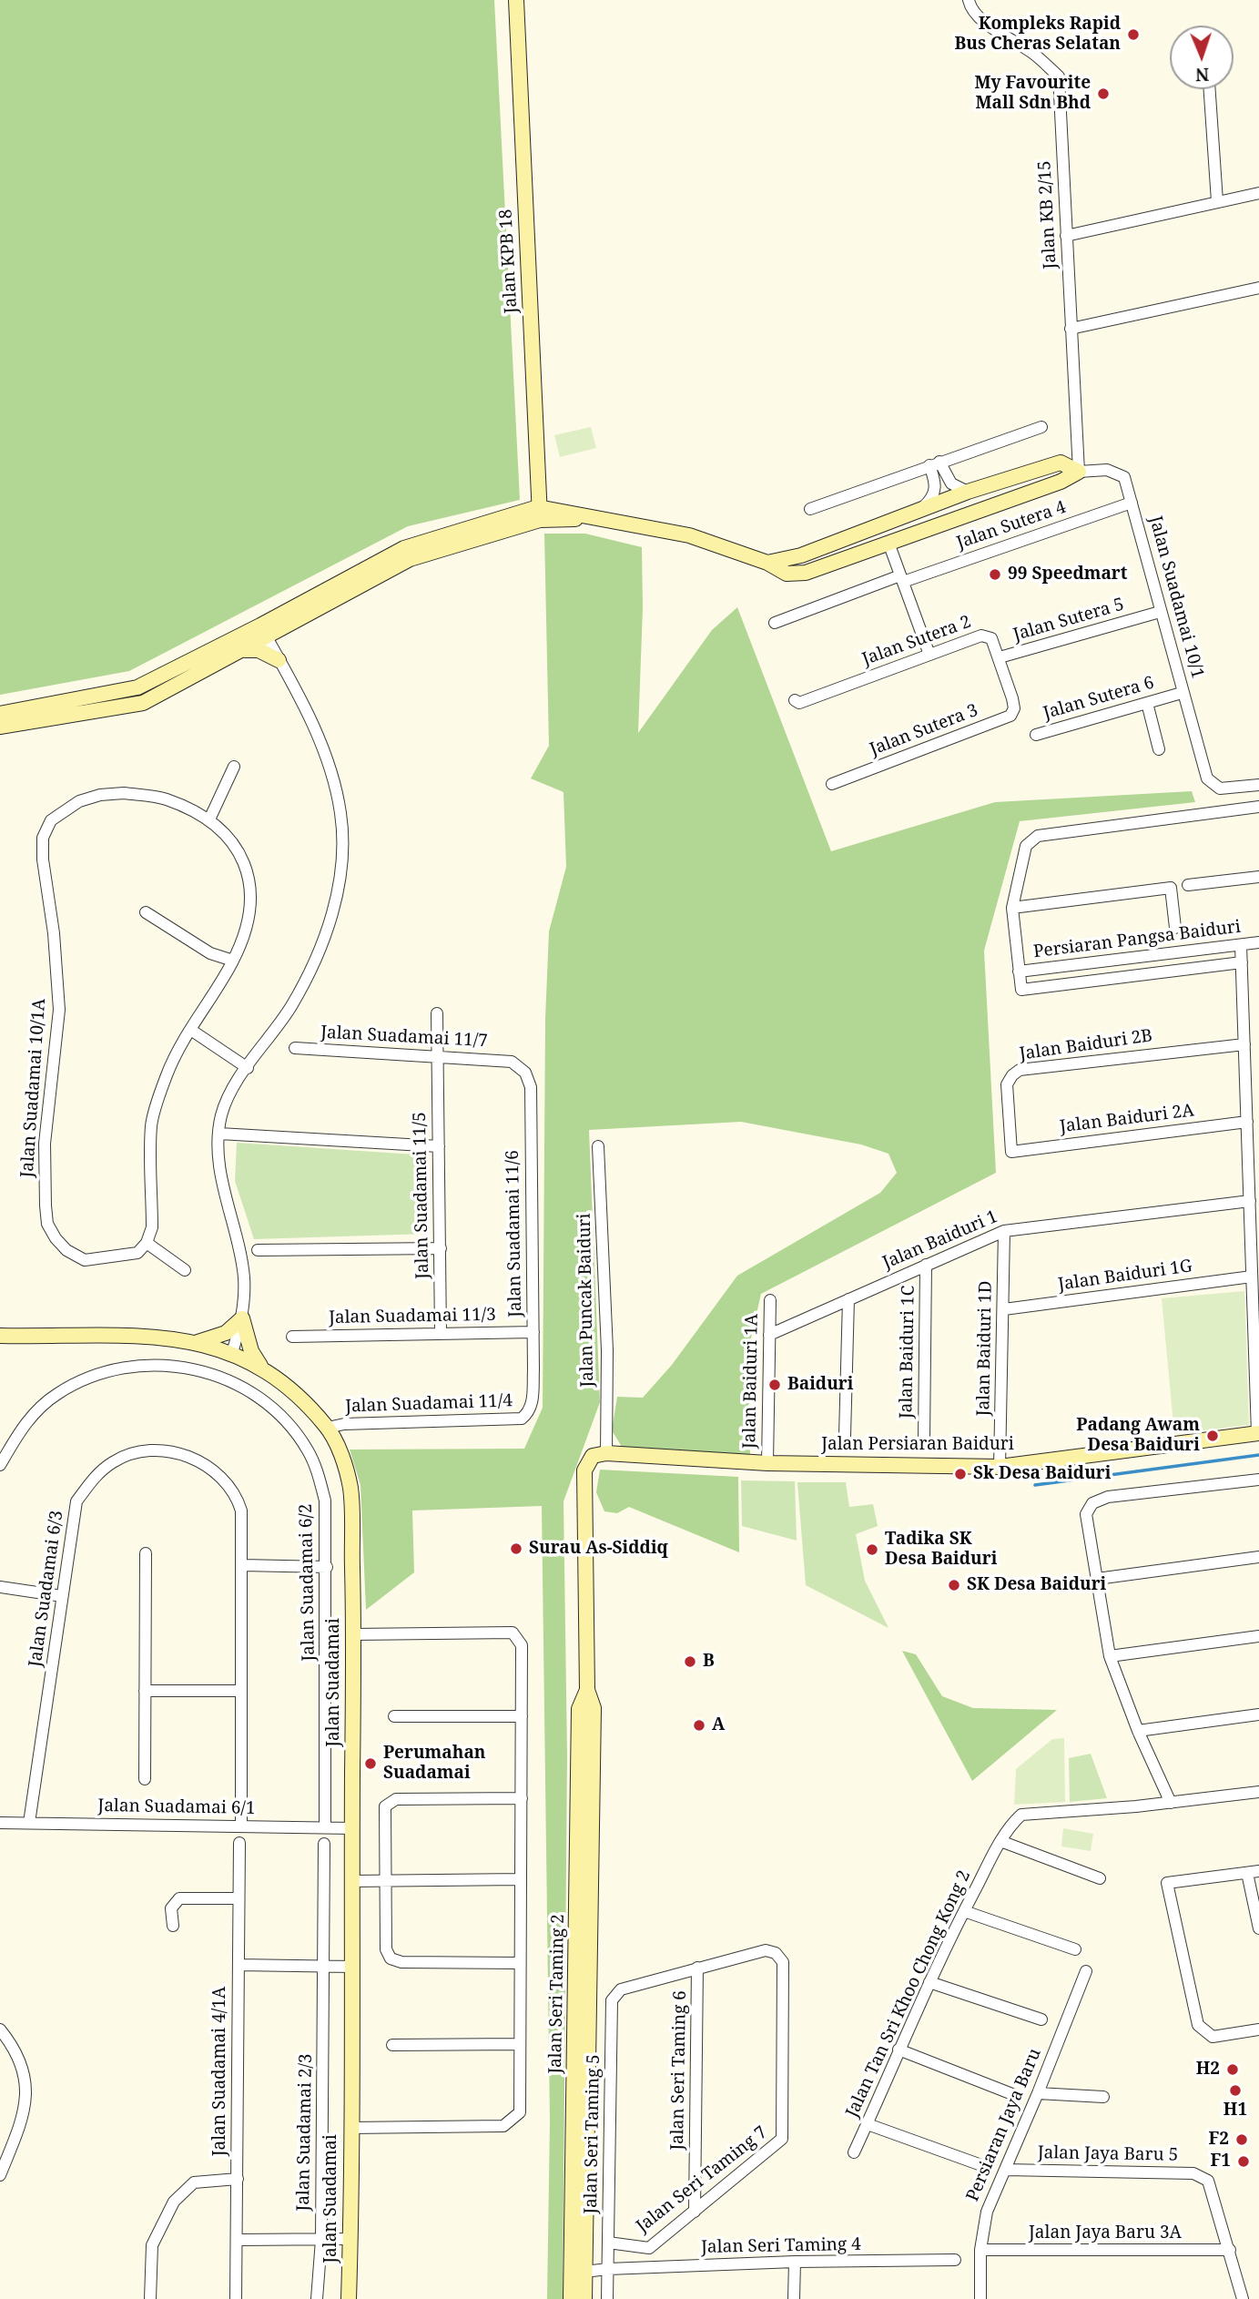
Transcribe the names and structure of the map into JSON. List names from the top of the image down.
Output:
{
  "streets": {
    "street": [
      "Jalan KB 2/15",
      "Jalan KPB 18",
      "Jalan Sutera 4",
      "Jalan Suadamai 10/1",
      "Jalan Sutera 5",
      "Jalan Sutera 2",
      "Jalan Sutera 6",
      "Jalan Sutera 3",
      "Persiaran Pangsa Baiduri",
      "Jalan Suadamai 11/7",
      "Jalan Baiduri 2B",
      "Jalan Suadamai 10/1A",
      "Jalan Baiduri 2A",
      "Jalan Suadamai 11/5",
      "Jalan Suadamai 11/6",
      "Jalan Baiduri 1",
      "Jalan Baiduri 1G",
      "Jalan Puncak Baiduri",
      "Jalan Suadamai 11/3",
      "Jalan Baiduri 1D",
      "Jalan Baiduri 1C",
      "Jalan Baiduri 1A",
      "Jalan Suadamai 11/4",
      "Jalan Persiaran Baiduri",
      "Jalan Suadamai 6/2",
      "Jalan Suadamai 6/3",
      "Jalan Suadamai",
      "Jalan Suadamai 6/1",
      "Jalan Seri Taming 2",
      "Jalan Tan Sri Khoo Chong Kong 2",
      "Jalan Seri Taming 6",
      "Jalan Suadamai 4/1A",
      "Persiaran Jaya Baru",
      "Jalan Suadamai 2/3",
      "Jalan Seri Taming 5",
      "Jalan Jaya Baru 5",
      "Jalan Seri Taming 7",
      "Jalan Jaya Baru 3A",
      "Jalan Seri Taming 4"
    ]
  },
  "crossings": [
    ["Jalan KB 2/15", "Jalan Suadamai 10/1"],
    ["Jalan KPB 18", "Jalan Suadamai 10/1"],
    ["Jalan Sutera 4", "Jalan Suadamai 10/1"],
    ["Jalan Suadamai 10/1", "Jalan Sutera 5"],
    ["Jalan Suadamai 10/1", "Jalan Sutera 6"],
    ["Jalan Sutera 5", "Jalan Sutera 2"],
    ["Jalan Sutera 2", "Jalan Sutera 3"],
    ["Jalan Suadamai 11/7", "Jalan Suadamai 11/5"],
    ["Jalan Suadamai 11/7", "Jalan Suadamai 11/6"],
    ["Jalan Baiduri 2B", "Jalan Baiduri 2A"],
    ["Jalan Suadamai 11/5", "Jalan Suadamai 11/3"],
    ["Jalan Suadamai 11/6", "Jalan Suadamai 11/3"],
    ["Jalan Suadamai 11/6", "Jalan Suadamai 11/4"],
    ["Jalan Baiduri 1", "Jalan Baiduri 1D"],
    ["Jalan Baiduri 1", "Jalan Baiduri 1C"],
    ["Jalan Baiduri 1", "Jalan Baiduri 1A"],
    ["Jalan Baiduri 1G", "Jalan Baiduri 1D"],
    ["Jalan Puncak Baiduri", "Jalan Persiaran Baiduri"],
    ["Jalan Puncak Baiduri", "Jalan Seri Taming 2"],
    ["Jalan Baiduri 1D", "Jalan Persiaran Baiduri"],
    ["Jalan Baiduri 1A", "Jalan Persiaran Baiduri"],
    ["Jalan Suadamai 11/4", "Jalan Suadamai"],
    ["Jalan Persiaran Baiduri", "Jalan Seri Taming 2"],
    ["Jalan Suadamai 6/2", "Jalan Suadamai 6/1"],
    ["Jalan Suadamai 6/3", "Jalan Suadamai 6/1"],
    ["Jalan Suadamai", "Jalan Suadamai 6/1"],
    ["Jalan Seri Taming 2", "Jalan Seri Taming 4"],
    ["Jalan Seri Taming 6", "Jalan Seri Taming 5"],
    ["Jalan Seri Taming 6", "Jalan Seri Taming 7"],
    ["Persiaran Jaya Baru", "Jalan Jaya Baru 5"],
    ["Persiaran Jaya Baru", "Jalan Jaya Baru 3A"],
    ["Jalan Seri Taming 5", "Jalan Seri Taming 7"],
    ["Jalan Seri Taming 5", "Jalan Seri Taming 4"],
    ["Jalan Jaya Baru 5", "Jalan Jaya Baru 3A"]
  ],
  "places": [
    "Kompleks Rapid Bus Cheras Selatan",
    "My Favourite Mall Sdn Bhd",
    "99 Speedmart",
    "Baiduri",
    "Padang Awam Desa Baiduri",
    "Sk Desa Baiduri",
    "Surau As-Siddiq",
    "Tadika SK Desa Baiduri",
    "SK Desa Baiduri",
    "B",
    "A",
    "Perumahan Suadamai",
    "H2",
    "H1",
    "F2",
    "F1"
  ],
  "north": "bottom"
}
